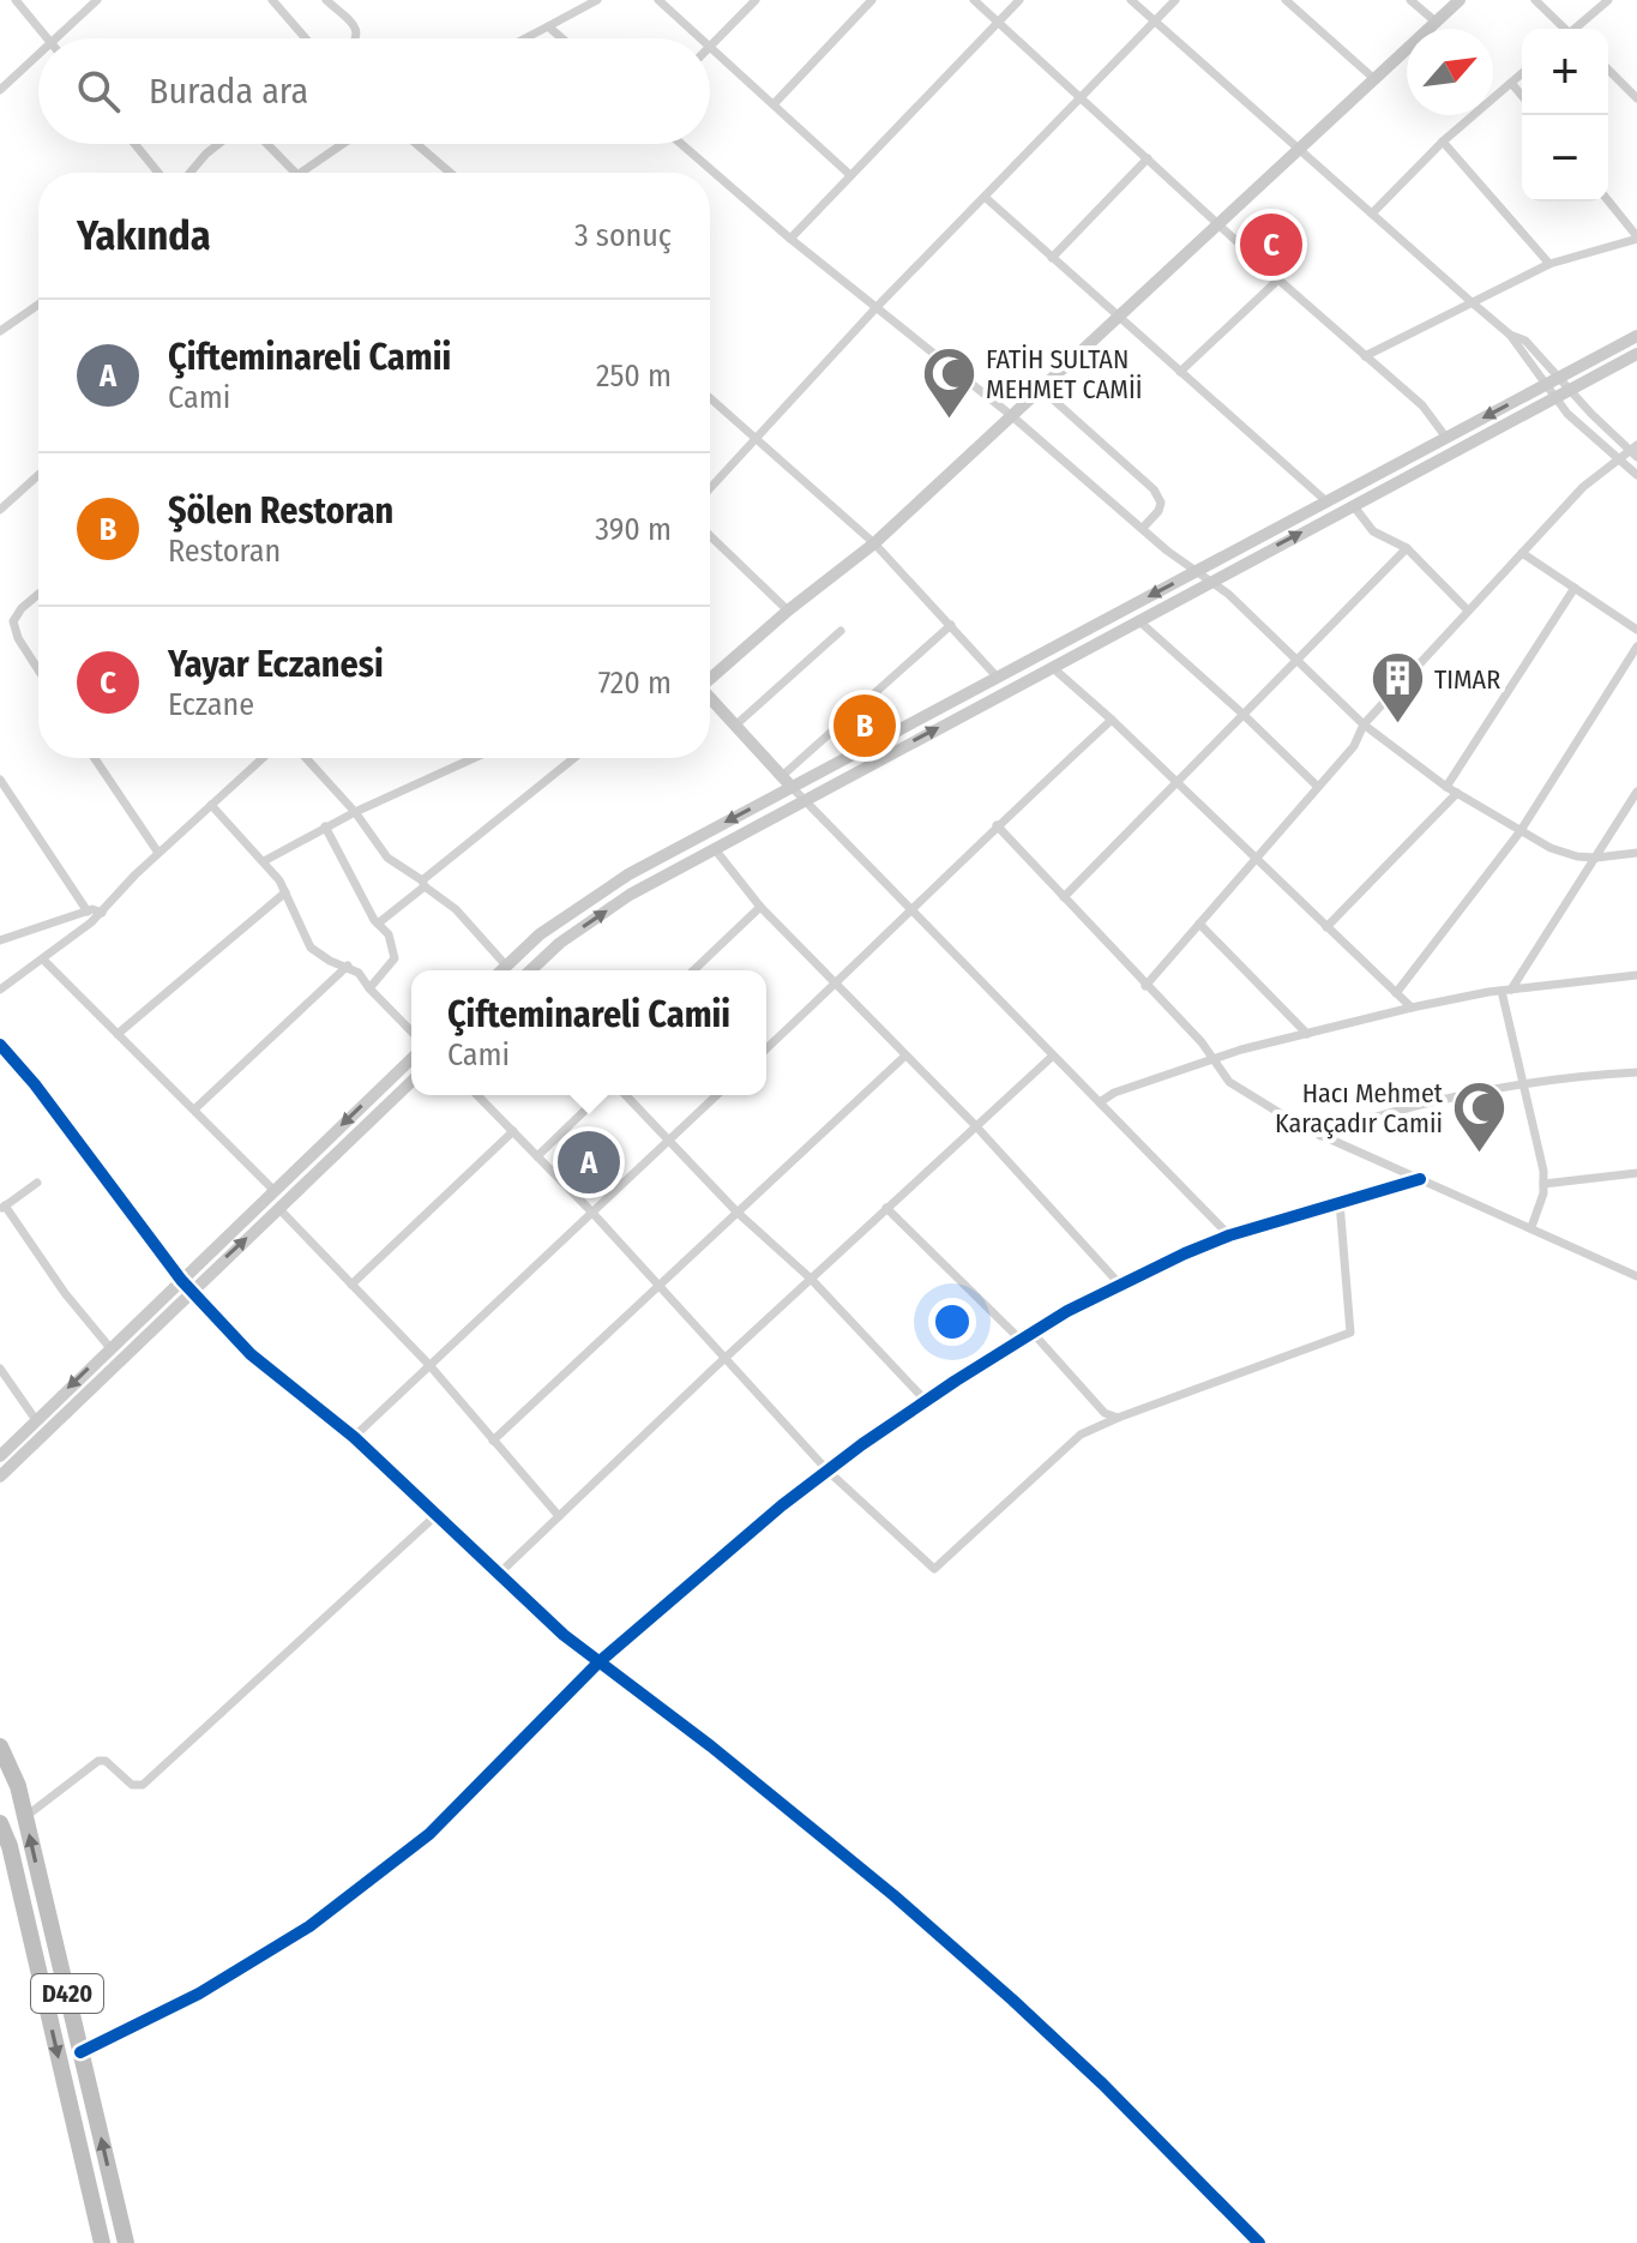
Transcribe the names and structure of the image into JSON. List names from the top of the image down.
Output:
{
  "streets": {
    "highway": ["D420"]
  },
  "places": {
    "mosque": ["FATİH SULTAN MEHMET CAMİİ", "Hacı Mehmet Karaçadır Camii"],
    "building": ["TIMAR"]
  },
  "north": "top right",
  "page": {
    "map_buttons": ["+", "−"],
    "search": "Burada ara",
    "heading": ["Yakında", "3 sonuç"],
    "pins": ["C", "B", "A"],
    "list": [
      {
        "mark": "A",
        "name": "Çifteminareli Camii",
        "note": "Cami",
        "value": "250 m"
      },
      {
        "mark": "B",
        "name": "Şölen Restoran",
        "note": "Restoran",
        "value": "390 m"
      },
      {
        "mark": "C",
        "name": "Yayar Eczanesi",
        "note": "Eczane",
        "value": "720 m"
      }
    ],
    "popup": ["Çifteminareli Camii", "Cami"]
  }
}
